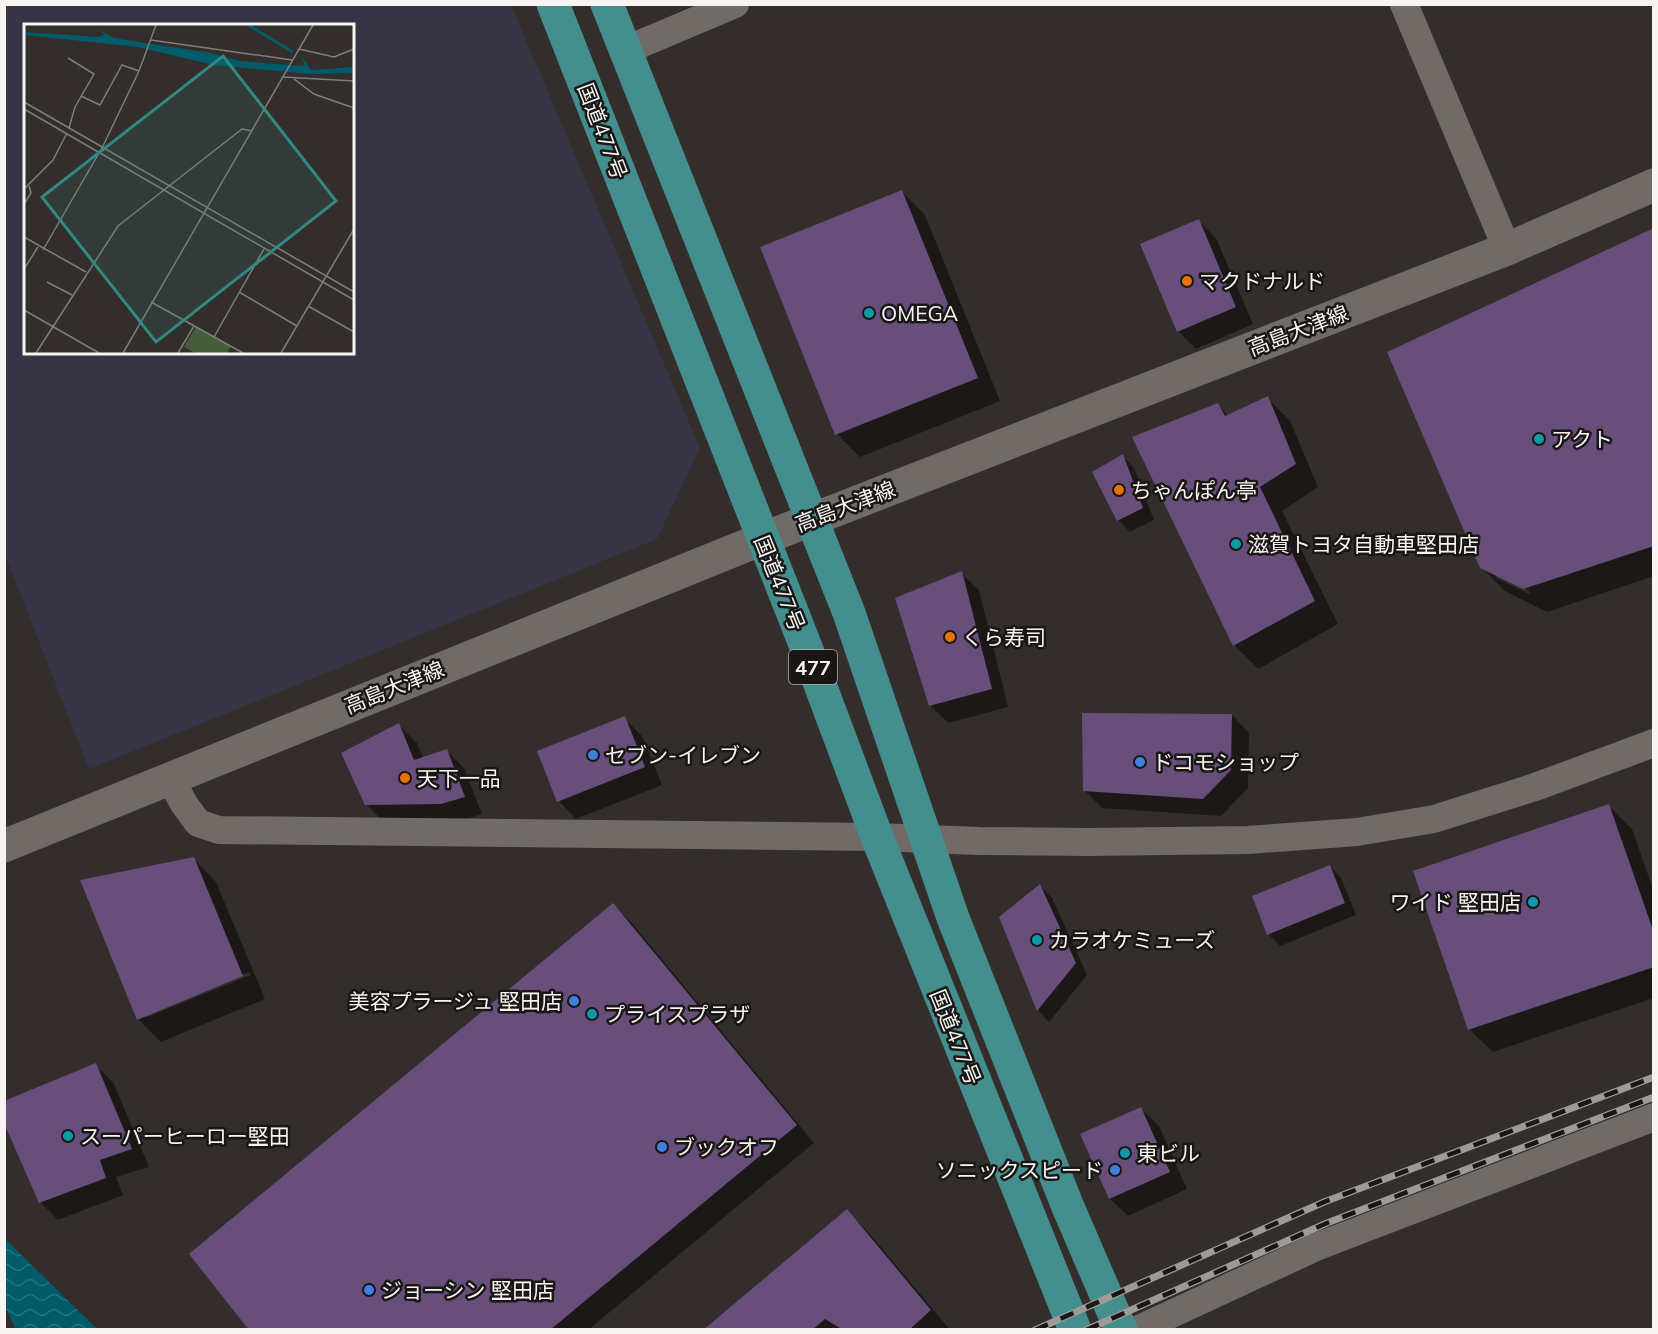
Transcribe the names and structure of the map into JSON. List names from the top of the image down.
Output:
{
  "streets": {
    "highway": ["国道477号", "477"],
    "main road": ["高島大津線"]
  },
  "crossings": [
    ["国道477号", "高島大津線"]
  ],
  "places": [
    "マクドナルド",
    "OMEGA",
    "アクト",
    "ちゃんぽん亭",
    "滋賀トヨタ自動車堅田店",
    "くら寿司",
    "セブン-イレブン",
    "ドコモショップ",
    "天下一品",
    "ワイド 堅田店",
    "カラオケミューズ",
    "美容プラージュ 堅田店",
    "プライスプラザ",
    "スーパーヒーロー堅田",
    "ブックオフ",
    "東ビル",
    "ソニックスピード",
    "ジョーシン 堅田店"
  ]
}
